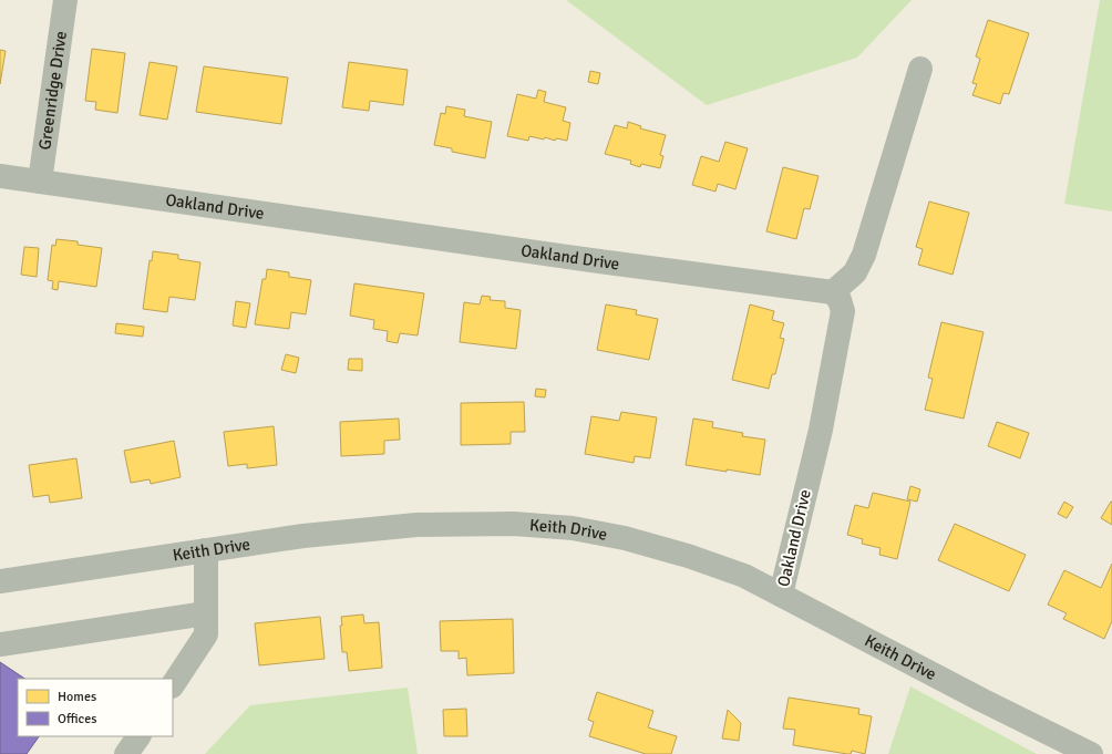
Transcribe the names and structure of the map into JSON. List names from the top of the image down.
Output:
{
  "streets": {
    "street": ["Greenridge Drive", "Oakland Drive", "Keith Drive"]
  },
  "crossings": [
    ["Greenridge Drive", "Oakland Drive"],
    ["Oakland Drive", "Keith Drive"]
  ],
  "legend": ["Homes", "Offices"]
}
